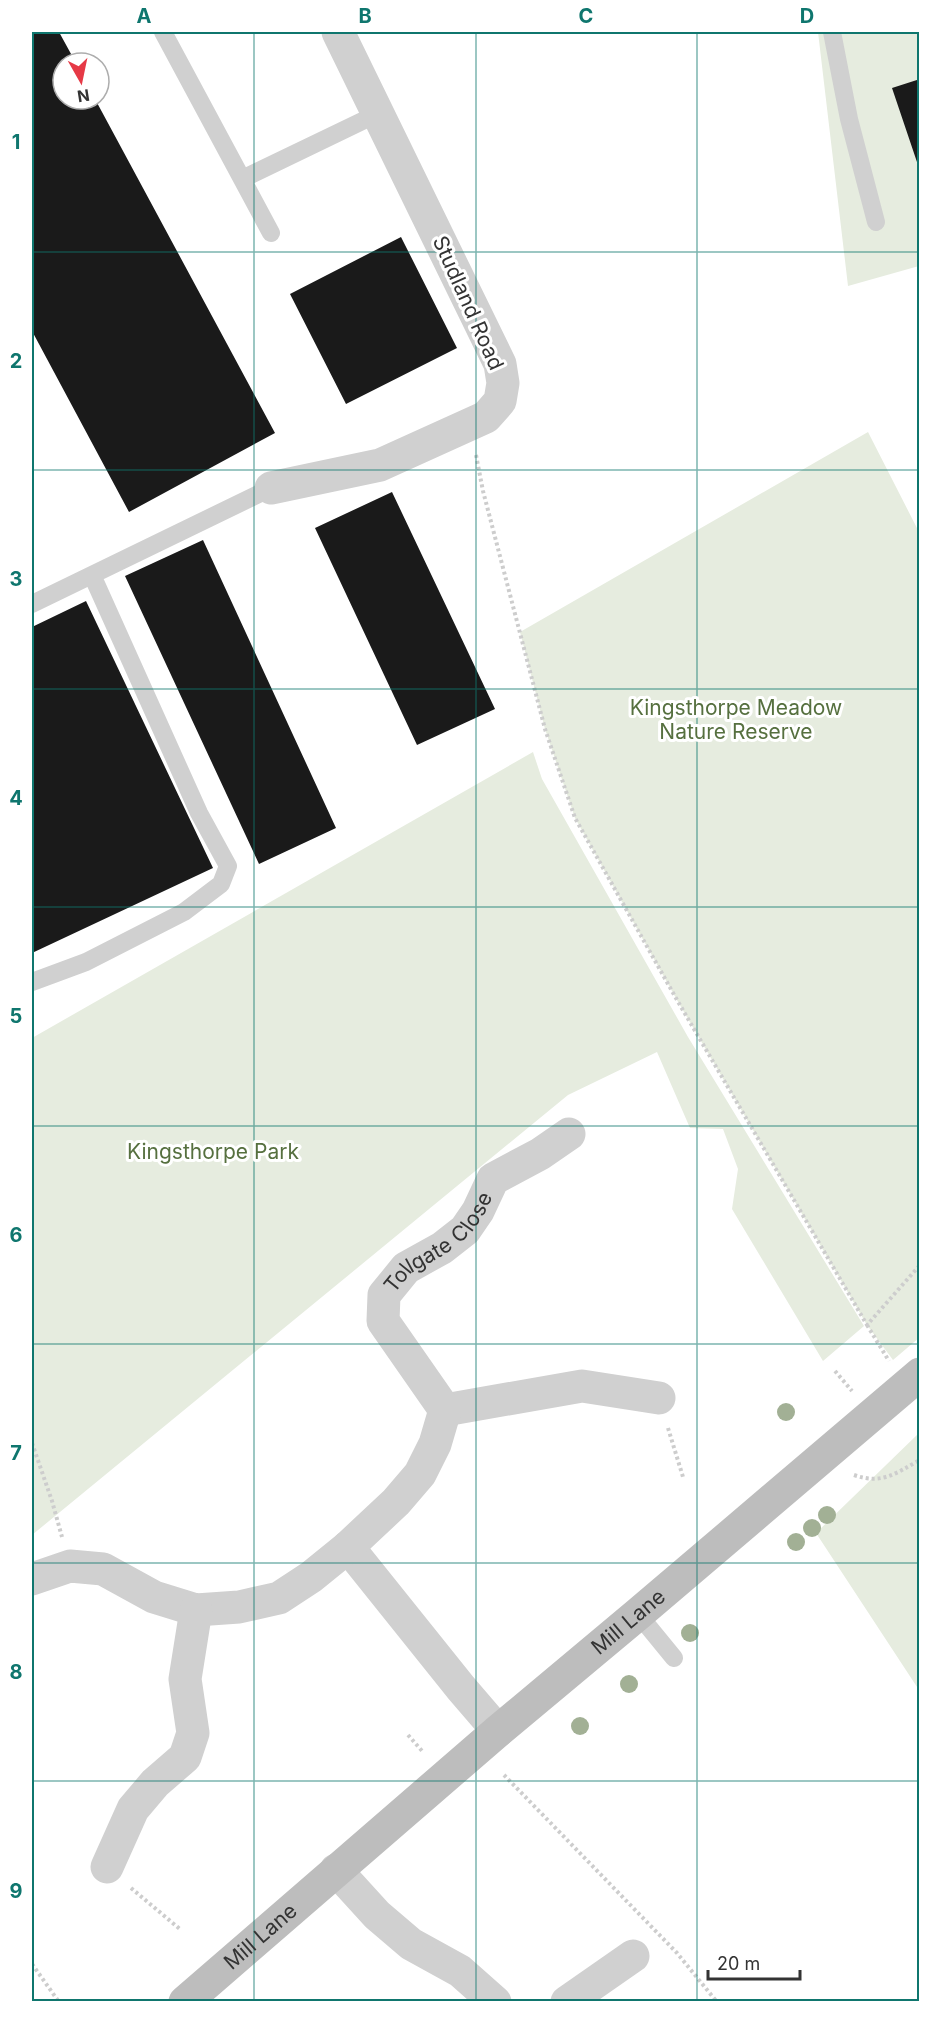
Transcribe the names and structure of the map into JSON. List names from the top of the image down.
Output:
{
  "streets": {
    "street": ["Studland Road", "Tollgate Close", "Mill Lane"]
  },
  "parks": ["Kingsthorpe Meadow Nature Reserve", "Kingsthorpe Park"],
  "scale_bar": "20 m",
  "north": "bottom",
  "grid": {
    "columns": [
      "A",
      "B",
      "C",
      "D"
    ],
    "rows": [
      "1",
      "2",
      "3",
      "4",
      "5",
      "6",
      "7",
      "8",
      "9"
    ]
  }
}
